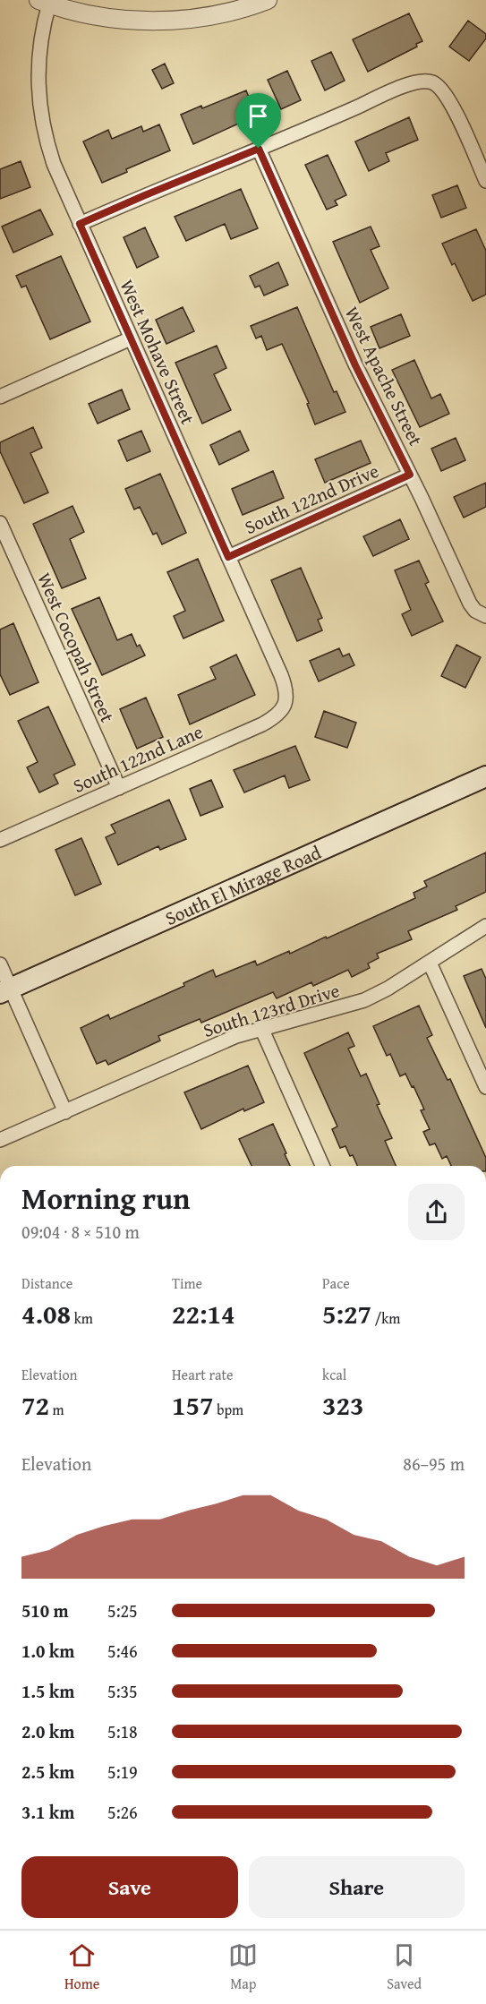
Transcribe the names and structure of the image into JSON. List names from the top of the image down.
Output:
{
  "streets": {
    "main road": ["South El Mirage Road"],
    "street": [
      "West Mohave Street",
      "West Apache Street",
      "South 122nd Drive",
      "West Cocopah Street",
      "South 122nd Lane",
      "South 123rd Drive"
    ]
  },
  "crossings": [
    ["West Mohave Street", "South 122nd Drive"],
    ["West Mohave Street", "South 122nd Lane"],
    ["West Apache Street", "South 122nd Drive"],
    ["West Cocopah Street", "South 122nd Lane"]
  ],
  "page": {
    "heading": ["Morning run", "09:04 · 8 × 510 m"],
    "stats": [
      ["Distance", "4.08 km"],
      ["Time", "22:14"],
      ["Pace", "5:27 /km"],
      ["Elevation", "72 m"],
      ["Heart rate", "157 bpm"],
      ["kcal", "323"]
    ],
    "chart": ["Elevation", "86–95 m"],
    "list": [
      {
        "name": "510 m",
        "note": "5:25"
      },
      {
        "name": "1.0 km",
        "note": "5:46"
      },
      {
        "name": "1.5 km",
        "note": "5:35"
      },
      {
        "name": "2.0 km",
        "note": "5:18"
      },
      {
        "name": "2.5 km",
        "note": "5:19"
      },
      {
        "name": "3.1 km",
        "note": "5:26"
      }
    ],
    "buttons": ["Save", "Share"],
    "tabs": ["Home", "Map", "Saved"]
  }
}
